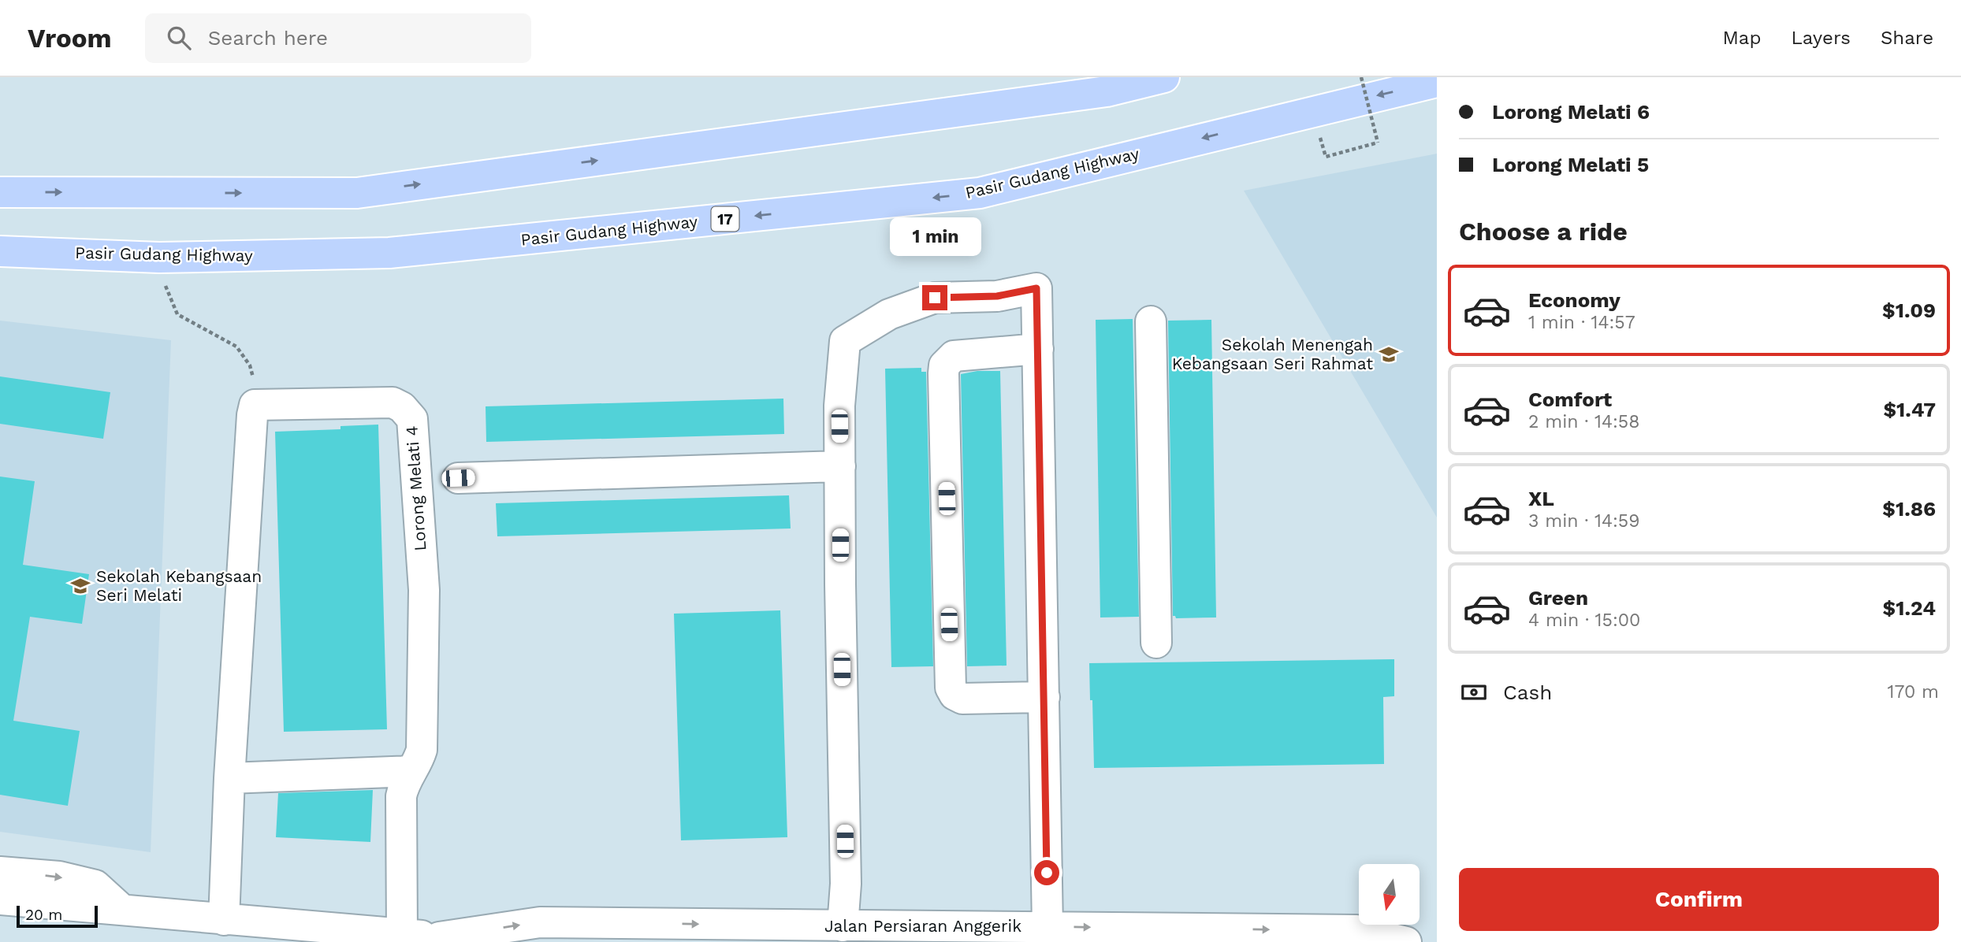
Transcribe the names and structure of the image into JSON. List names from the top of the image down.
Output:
{
  "streets": {
    "highway": ["Pasir Gudang Highway", "17"],
    "street": ["Lorong Melati 4", "Jalan Persiaran Anggerik"]
  },
  "crossings": [
    ["Lorong Melati 4", "Jalan Persiaran Anggerik"]
  ],
  "one_way": ["Jalan Persiaran Anggerik"],
  "places": {
    "school or university": ["Sekolah Menengah Kebangsaan Seri Rahmat", "Sekolah Kebangsaan Seri Melati"]
  },
  "scale_bar": "20 m",
  "north": "bottom",
  "page": {
    "header": "Vroom",
    "search": "Search here",
    "nav": ["Map", "Layers", "Share"],
    "banner": ["Lorong Melati 6", "Lorong Melati 5"],
    "heading": "Choose a ride",
    "bubble": "1 min",
    "list": [
      {
        "name": "Economy",
        "note": "1 min · 14:57",
        "value": "$1.09"
      },
      {
        "name": "Comfort",
        "note": "2 min · 14:58",
        "value": "$1.47"
      },
      {
        "name": "XL",
        "note": "3 min · 14:59",
        "value": "$1.86"
      },
      {
        "name": "Green",
        "note": "4 min · 15:00",
        "value": "$1.24"
      }
    ],
    "pay": ["Cash", "170 m"],
    "buttons": "Confirm",
    "scale": "20 m"
  }
}
